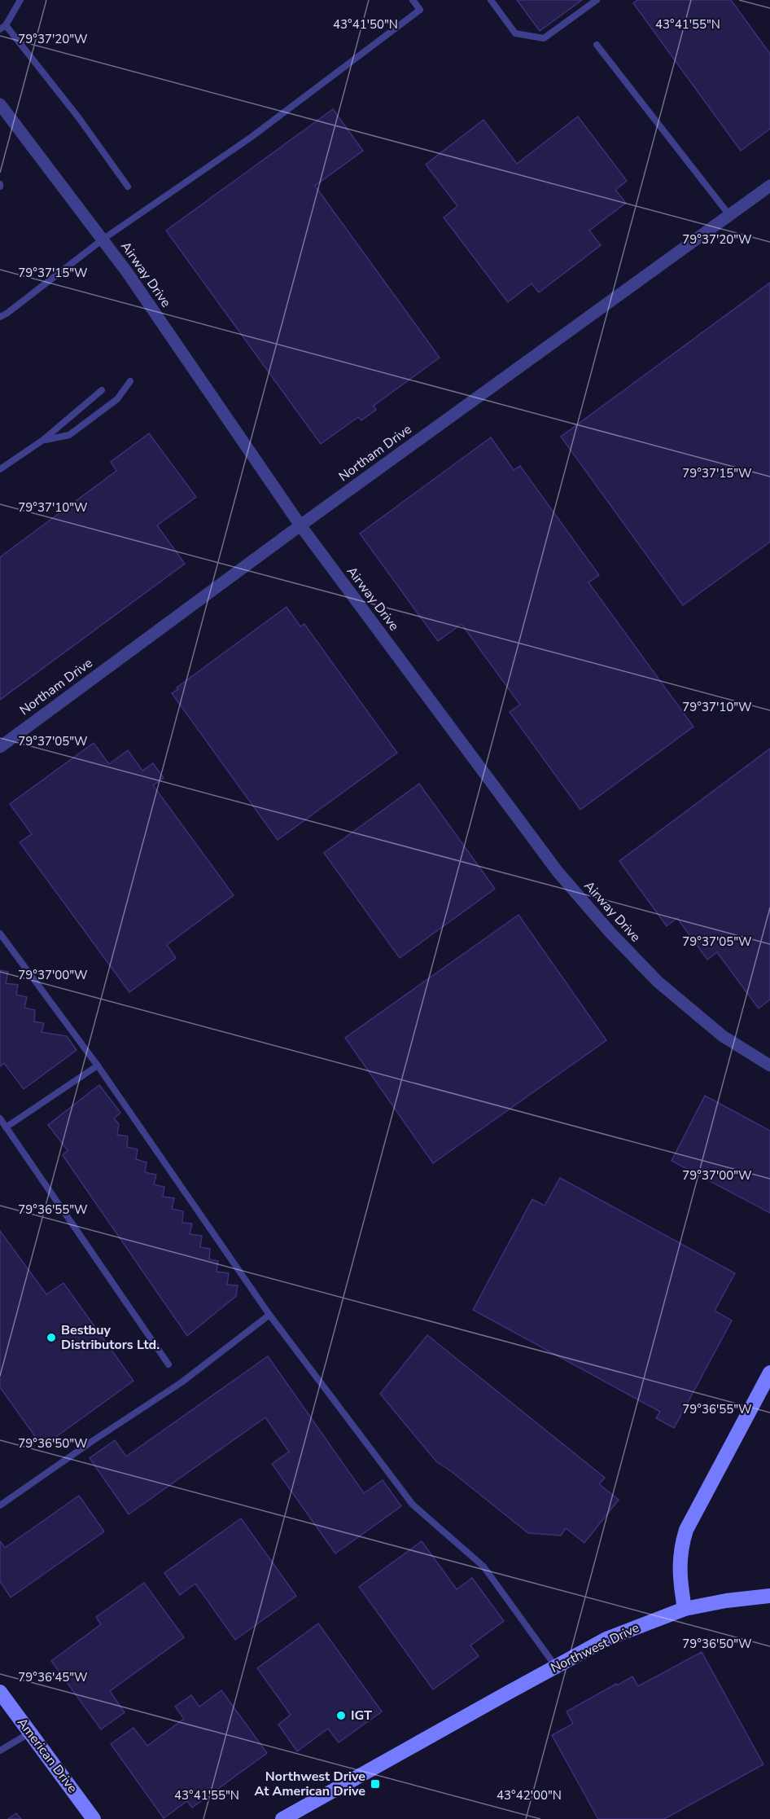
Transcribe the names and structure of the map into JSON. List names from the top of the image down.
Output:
{
  "streets": {
    "street": [
      "Airway Drive",
      "Northam Drive",
      "Northwest Drive",
      "American Drive"
    ]
  },
  "crossings": [
    ["Airway Drive", "Northam Drive"]
  ],
  "places": {
    "other": ["Bestbuy Distributors Ltd.", "IGT"],
    "transit": ["Northwest Drive At American Drive"]
  },
  "coordinates": [
    "43°41'50\"N",
    "43°41'55\"N",
    "79°37'20\"W",
    "79°37'15\"W",
    "79°37'10\"W",
    "79°37'05\"W",
    "79°37'00\"W",
    "79°36'55\"W",
    "79°36'50\"W",
    "79°36'45\"W",
    "43°42'00\"N"
  ]
}
